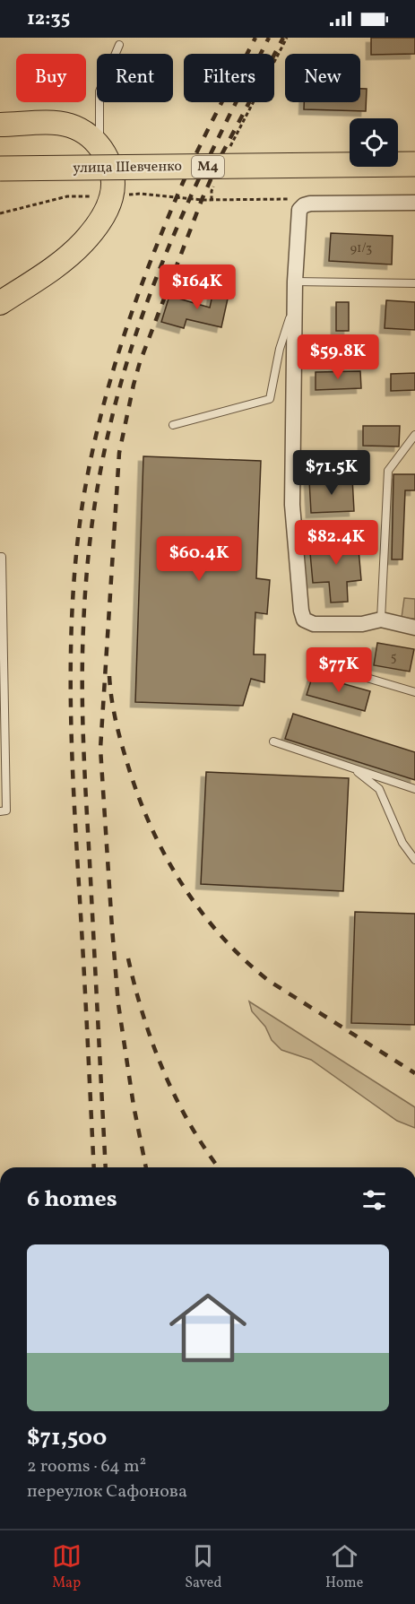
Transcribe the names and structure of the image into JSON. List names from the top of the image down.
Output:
{
  "streets": {
    "highway": ["M4", "улица Шевченко"]
  },
  "house_numbers": ["91/3", "5"],
  "page": {
    "status": "12:35",
    "chip": [
      "Buy",
      "Rent",
      "Filters",
      "New"
    ],
    "price": [
      "$164K",
      "$59.8K",
      "$71.5K",
      "$82.4K",
      "$60.4K",
      "$77K"
    ],
    "heading": "6 homes",
    "list": [
      {
        "name": "$71,500",
        "note": "2 rooms · 64 m² · переулок Сафонова"
      }
    ],
    "tabs": ["Map", "Saved", "Home"]
  }
}
